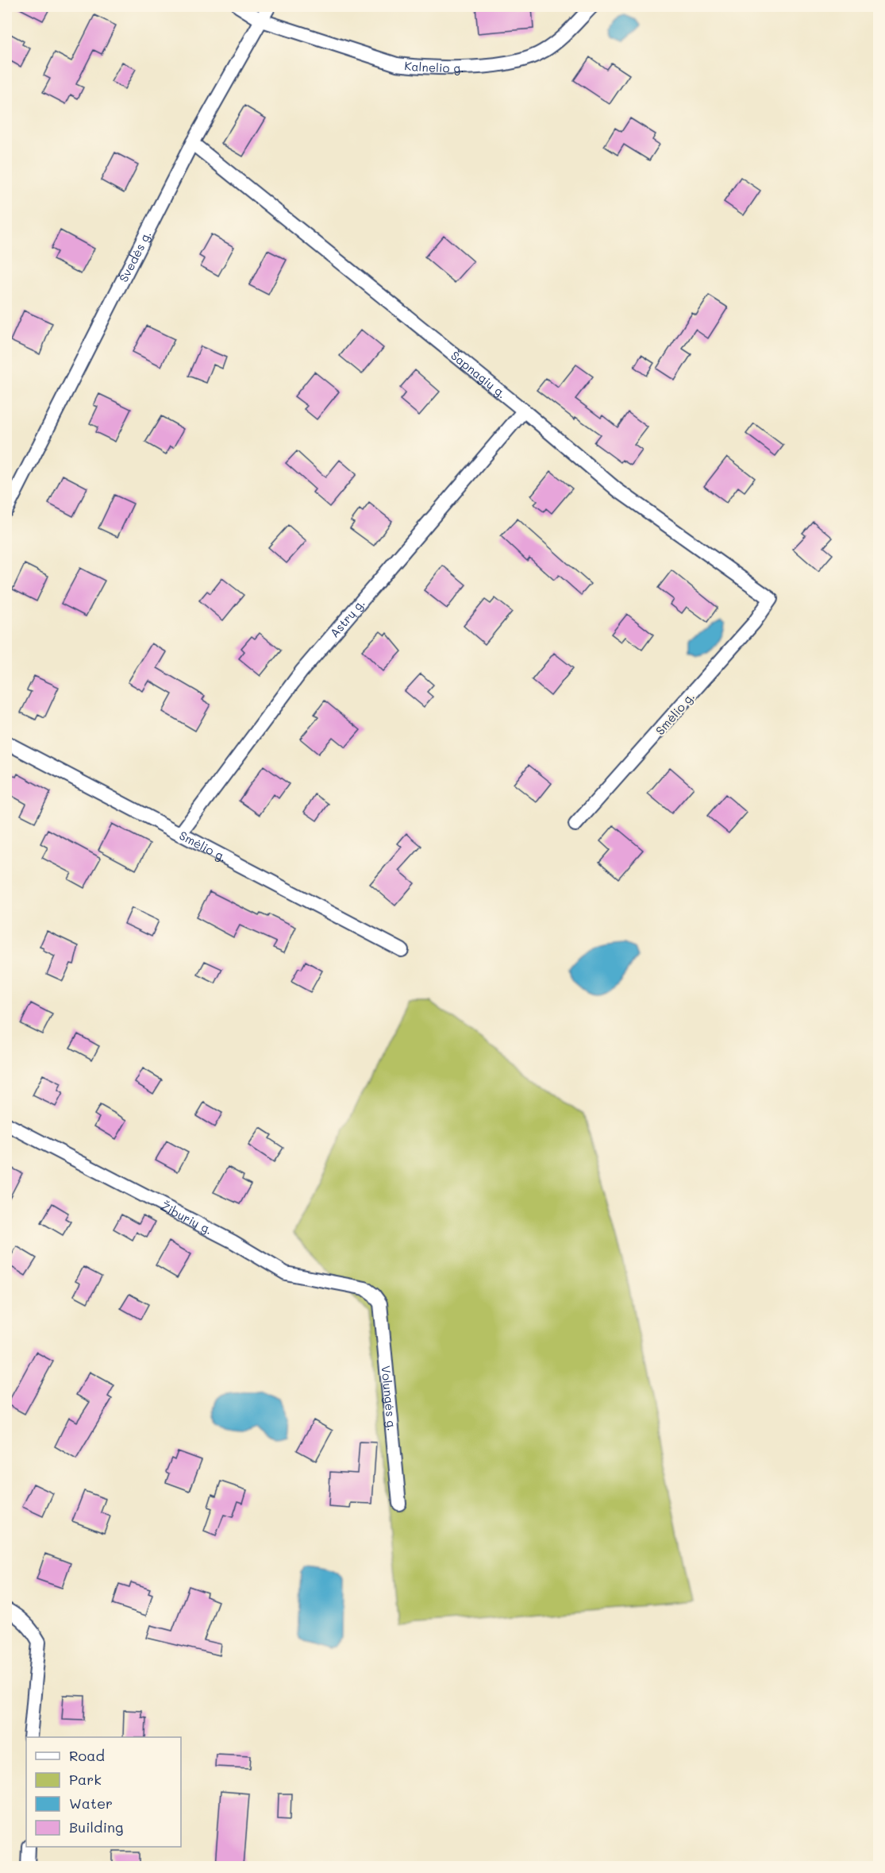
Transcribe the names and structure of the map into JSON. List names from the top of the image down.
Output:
{
  "streets": {
    "street": [
      "Kalnelio g.",
      "Švedės g.",
      "Šapnagių g.",
      "Astrų g.",
      "Smėlio g.",
      "Žiburių g.",
      "Volungės g."
    ]
  },
  "crossings": [
    ["Kalnelio g.", "Švedės g."],
    ["Švedės g.", "Šapnagių g."],
    ["Šapnagių g.", "Astrų g."],
    ["Šapnagių g.", "Smėlio g."],
    ["Astrų g.", "Smėlio g."],
    ["Žiburių g.", "Volungės g."]
  ],
  "legend": [
    "Road",
    "Park",
    "Water",
    "Building"
  ]
}
